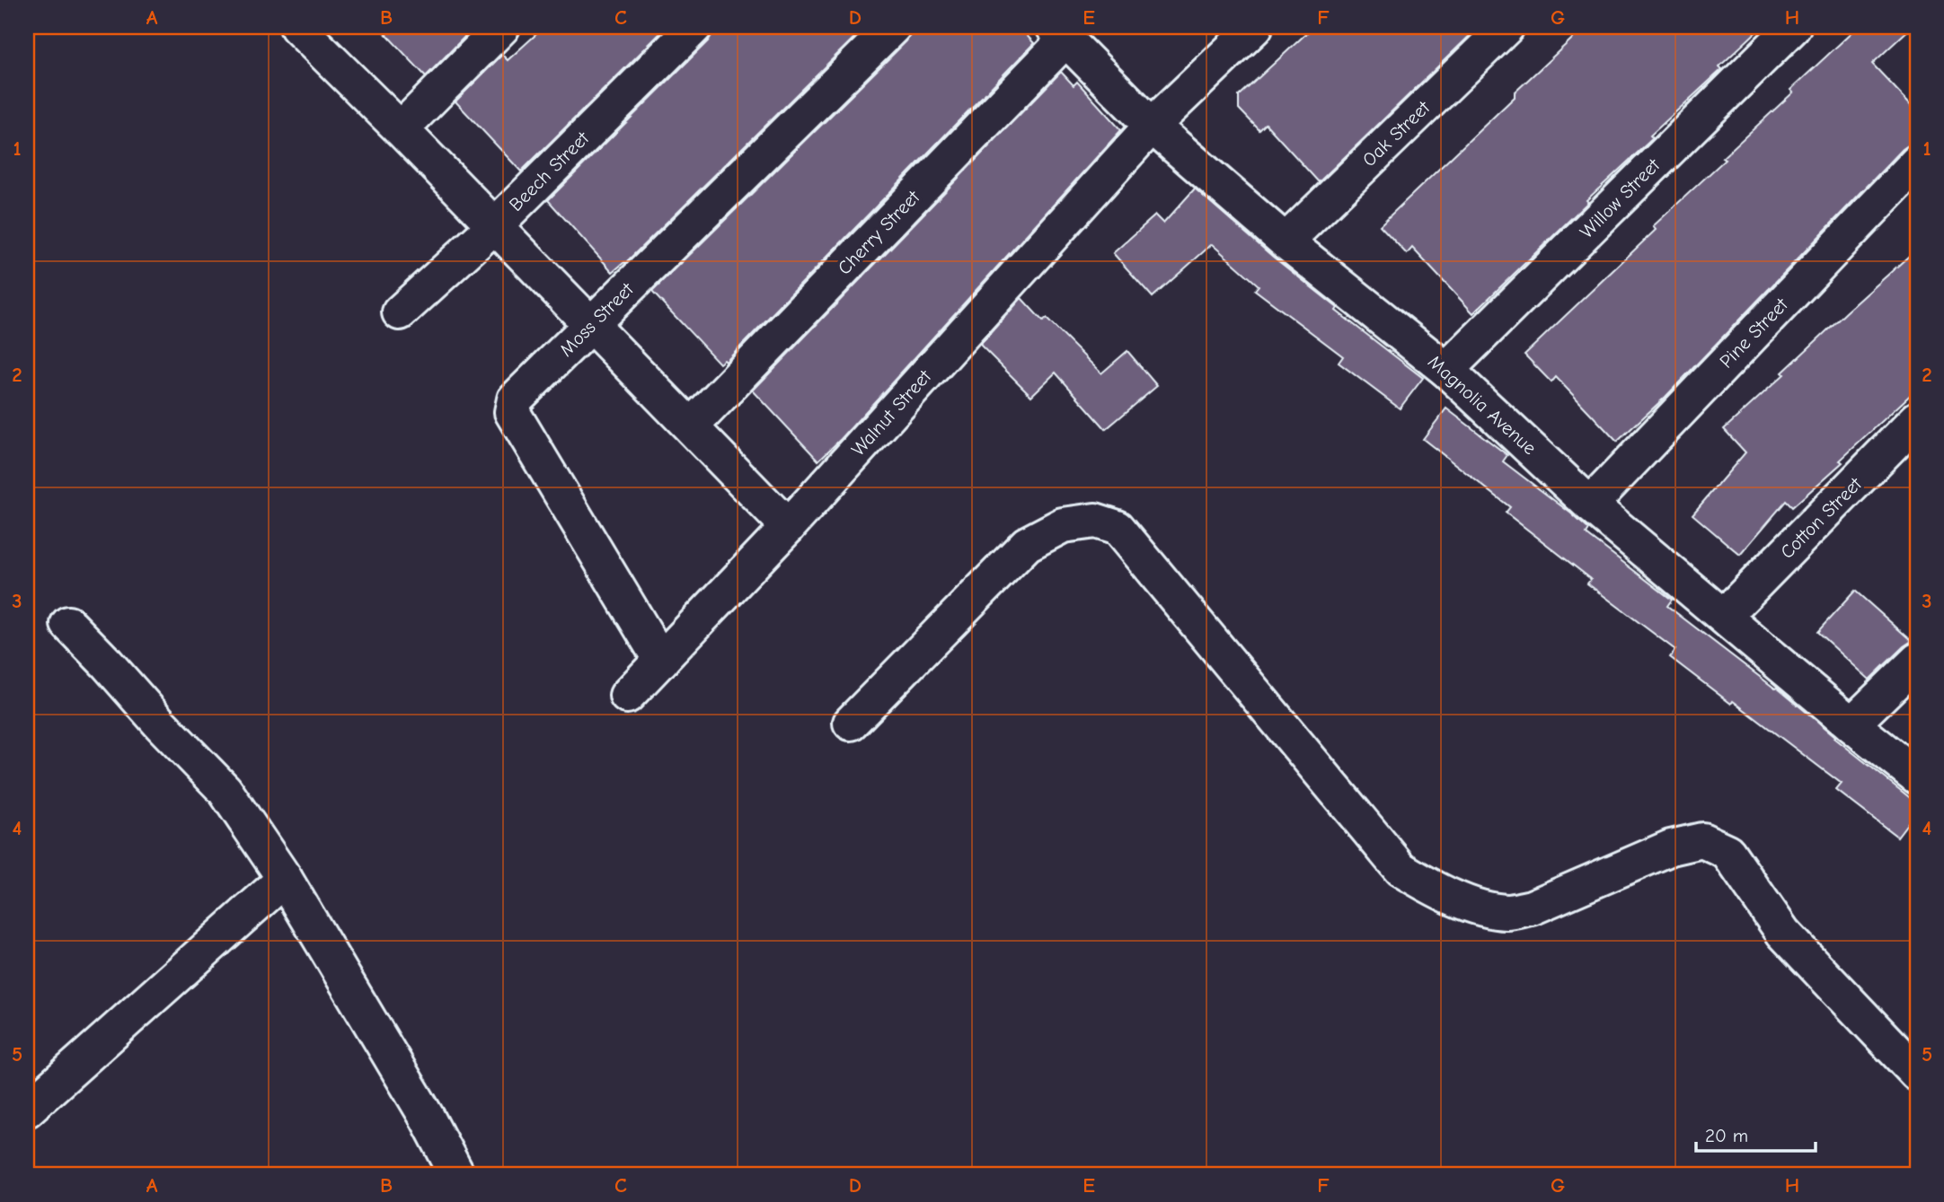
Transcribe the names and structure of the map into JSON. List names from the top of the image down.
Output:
{
  "streets": {
    "street": [
      "Oak Street",
      "Beech Street",
      "Willow Street",
      "Cherry Street",
      "Moss Street",
      "Pine Street",
      "Magnolia Avenue",
      "Walnut Street",
      "Cotton Street"
    ]
  },
  "crossings": [
    ["Oak Street", "Magnolia Avenue"],
    ["Willow Street", "Magnolia Avenue"],
    ["Cherry Street", "Magnolia Avenue"],
    ["Moss Street", "Walnut Street"],
    ["Pine Street", "Magnolia Avenue"],
    ["Magnolia Avenue", "Walnut Street"],
    ["Magnolia Avenue", "Cotton Street"]
  ],
  "scale_bar": "20 m",
  "grid": {
    "columns": [
      "A",
      "B",
      "C",
      "D",
      "E",
      "F",
      "G",
      "H"
    ],
    "rows": [
      "1",
      "2",
      "3",
      "4",
      "5"
    ]
  }
}
